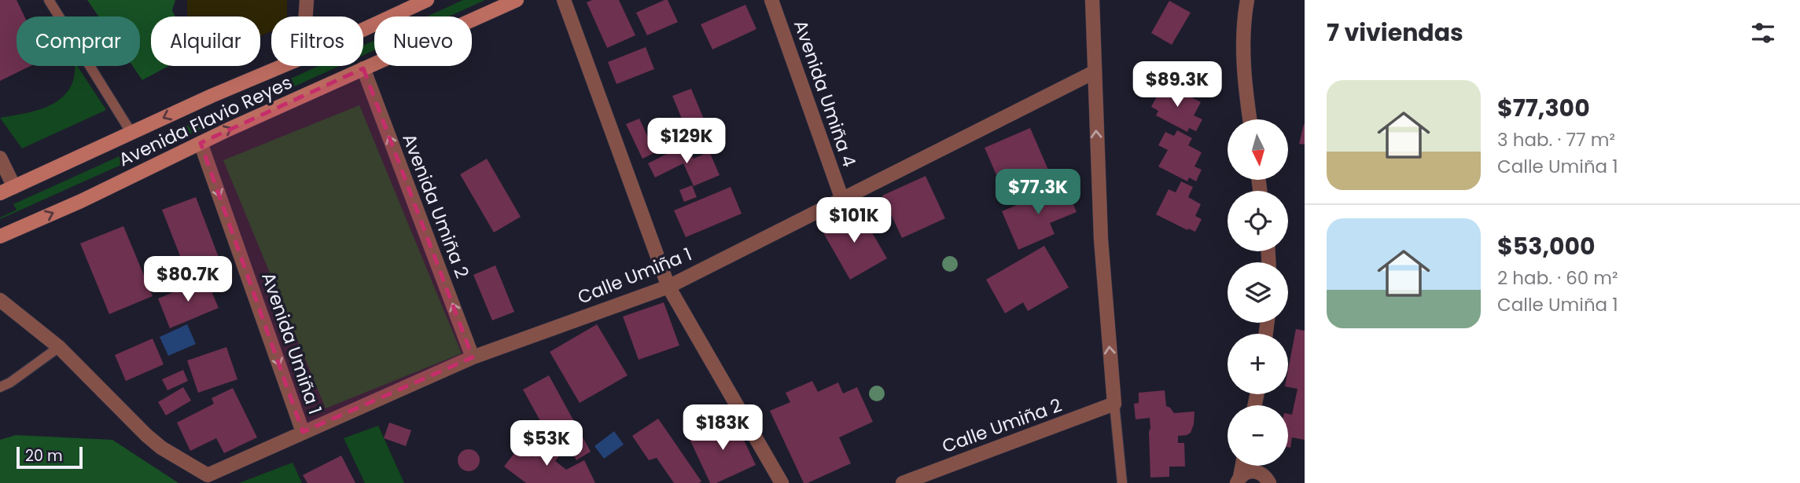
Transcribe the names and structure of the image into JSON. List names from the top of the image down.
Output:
{
  "streets": {
    "main road": ["Avenida Flavio Reyes"],
    "street": [
      "Avenida Umiña 4",
      "Avenida Umiña 2",
      "Calle Umiña 1",
      "Avenida Umiña 1",
      "Calle Umiña 2"
    ]
  },
  "crossings": [
    ["Avenida Umiña 4", "Calle Umiña 1"],
    ["Avenida Flavio Reyes", "Avenida Umiña 2"],
    ["Avenida Flavio Reyes", "Avenida Umiña 1"],
    ["Avenida Umiña 2", "Calle Umiña 1"],
    ["Calle Umiña 1", "Avenida Umiña 1"]
  ],
  "one_way": ["Avenida Umiña 2", "Avenida Umiña 1"],
  "scale_bar": "20 m",
  "north": "bottom",
  "page": {
    "heading": "7 viviendas",
    "chip": [
      "Comprar",
      "Alquilar",
      "Filtros",
      "Nuevo"
    ],
    "price": [
      "$89.3K",
      "$129K",
      "$77.3K",
      "$101K",
      "$80.7K",
      "$183K",
      "$53K"
    ],
    "list": [
      {
        "name": "$77,300",
        "note": "3 hab. · 77 m² · Calle Umiña 1"
      },
      {
        "name": "$53,000",
        "note": "2 hab. · 60 m² · Calle Umiña 1"
      }
    ],
    "map_buttons": ["+", "−"],
    "scale": "20 m"
  }
}
